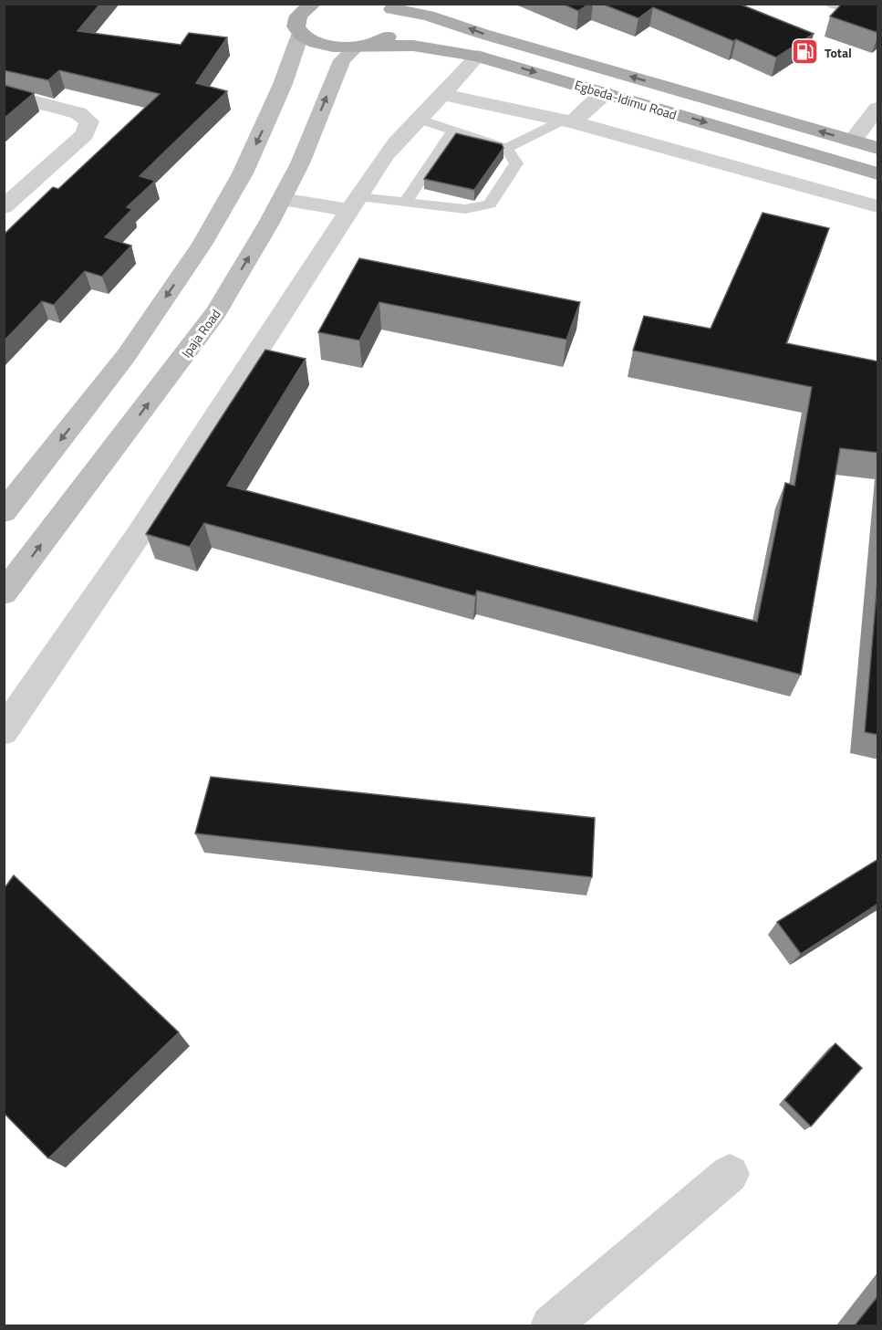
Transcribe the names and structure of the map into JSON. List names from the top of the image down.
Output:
{
  "streets": {
    "main road": ["Egbeda-Idimu Road", "Ipaja Road"]
  },
  "crossings": [
    ["Egbeda-Idimu Road", "Ipaja Road"]
  ],
  "places": {
    "fuel station": ["Total"]
  }
}
